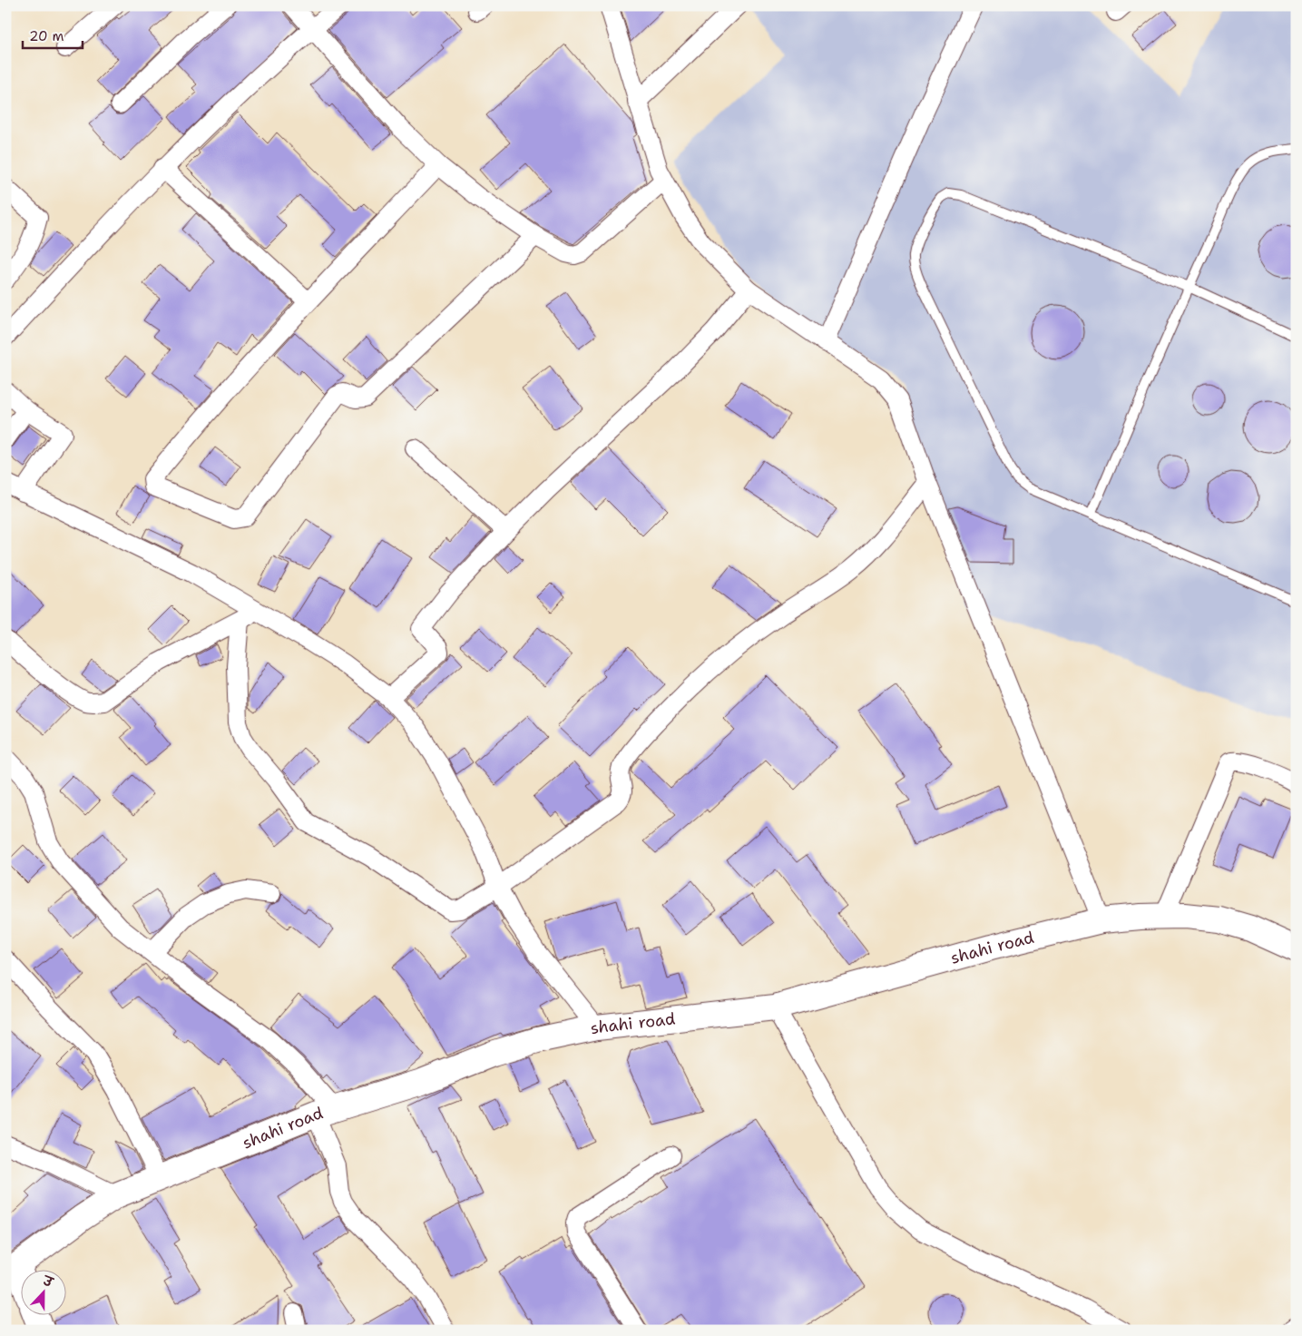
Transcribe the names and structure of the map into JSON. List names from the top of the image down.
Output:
{
  "streets": {
    "street": ["shahi road"]
  },
  "scale_bar": "20 m",
  "north": "top"
}
